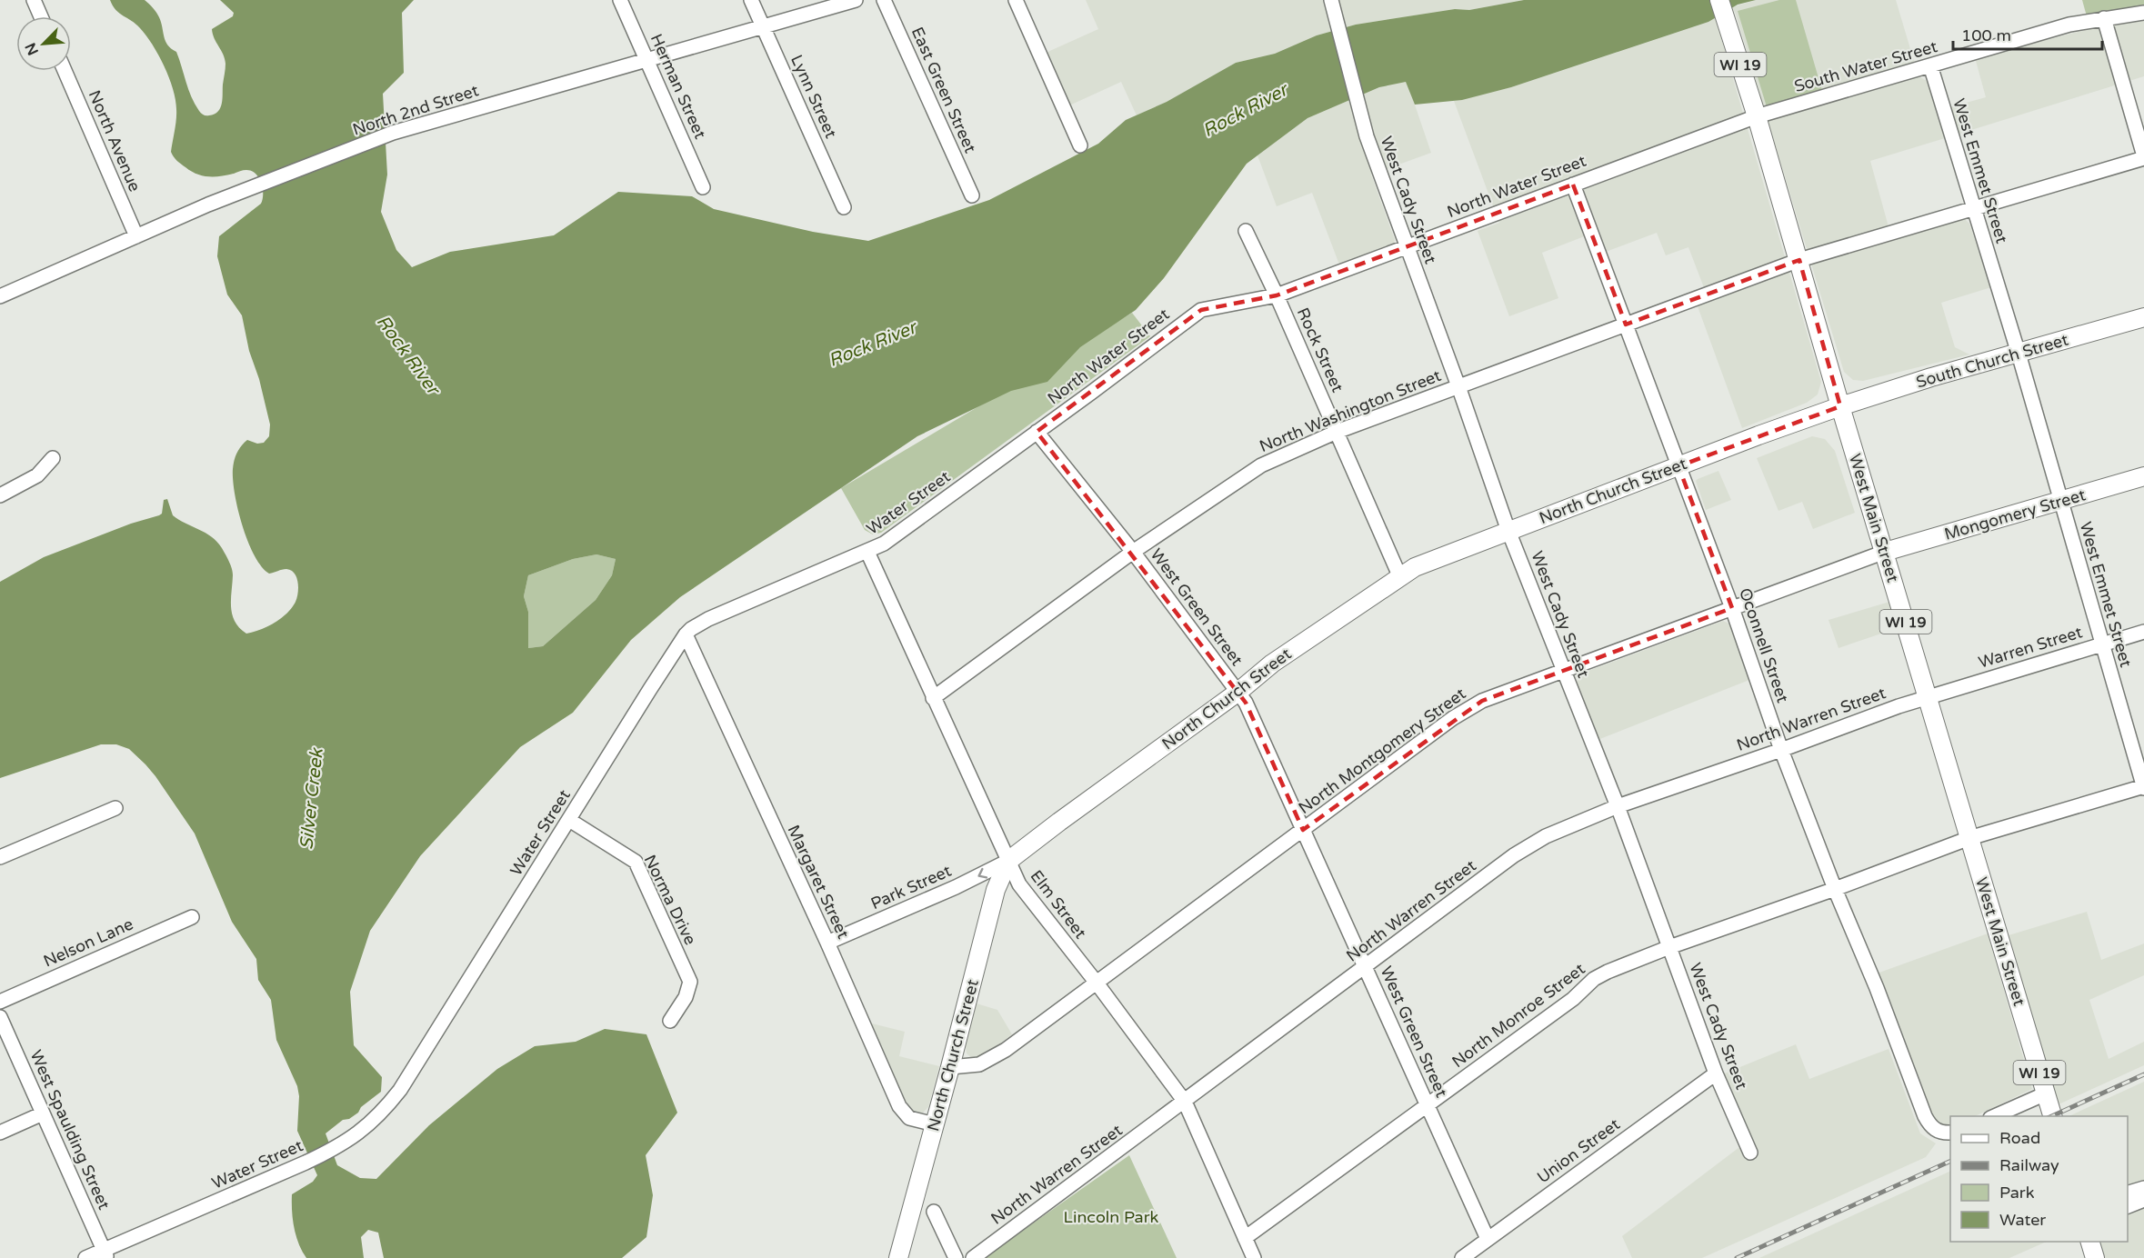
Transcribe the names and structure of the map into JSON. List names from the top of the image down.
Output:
{
  "streets": {
    "main road": [
      "WI 19",
      "South Church Street",
      "North Church Street",
      "Mongomery Street",
      "West Main Street"
    ],
    "street": [
      "South Water Street",
      "Herman Street",
      "East Green Street",
      "Lynn Street",
      "North 2nd Street",
      "North Avenue",
      "West Emmet Street",
      "North Water Street",
      "West Cady Street",
      "Rock Street",
      "North Washington Street",
      "Water Street",
      "West Green Street",
      "Oconnell Street",
      "Warren Street",
      "North Warren Street",
      "North Montgomery Street",
      "Margaret Street",
      "Park Street",
      "Norma Drive",
      "Elm Street",
      "Nelson Lane",
      "North Monroe Street",
      "West Spaulding Street",
      "Union Street"
    ]
  },
  "crossings": [
    ["South Water Street", "West Emmet Street"],
    ["South Water Street", "North Water Street"],
    ["South Water Street", "West Main Street"],
    ["Herman Street", "North 2nd Street"],
    ["Lynn Street", "North 2nd Street"],
    ["North 2nd Street", "North Avenue"],
    ["West Emmet Street", "South Church Street"],
    ["West Emmet Street", "North Washington Street"],
    ["West Emmet Street", "Mongomery Street"],
    ["West Emmet Street", "Warren Street"],
    ["West Emmet Street", "North Monroe Street"],
    ["North Water Street", "West Cady Street"],
    ["North Water Street", "Rock Street"],
    ["North Water Street", "Water Street"],
    ["North Water Street", "West Main Street"],
    ["North Water Street", "West Green Street"],
    ["North Water Street", "Oconnell Street"],
    ["West Cady Street", "North Washington Street"],
    ["West Cady Street", "North Church Street"],
    ["West Cady Street", "North Warren Street"],
    ["West Cady Street", "North Montgomery Street"],
    ["West Cady Street", "North Monroe Street"],
    ["West Cady Street", "Union Street"],
    ["Rock Street", "North Washington Street"],
    ["Rock Street", "North Church Street"],
    ["South Church Street", "North Church Street"],
    ["South Church Street", "West Main Street"],
    ["North Washington Street", "West Main Street"],
    ["North Washington Street", "West Green Street"],
    ["North Washington Street", "Oconnell Street"],
    ["North Washington Street", "Elm Street"],
    ["North Church Street", "West Main Street"],
    ["North Church Street", "West Green Street"],
    ["North Church Street", "Oconnell Street"],
    ["North Church Street", "North Montgomery Street"],
    ["North Church Street", "Margaret Street"],
    ["North Church Street", "Park Street"],
    ["North Church Street", "Elm Street"],
    ["Water Street", "West Green Street"],
    ["Water Street", "Margaret Street"],
    ["Water Street", "Norma Drive"],
    ["Water Street", "Elm Street"],
    ["Water Street", "West Spaulding Street"],
    ["Mongomery Street", "West Main Street"],
    ["Mongomery Street", "North Montgomery Street"],
    ["West Main Street", "Warren Street"],
    ["West Main Street", "North Warren Street"],
    ["West Main Street", "North Montgomery Street"],
    ["West Main Street", "North Monroe Street"],
    ["West Green Street", "North Warren Street"],
    ["West Green Street", "North Montgomery Street"],
    ["West Green Street", "North Monroe Street"],
    ["West Green Street", "Union Street"],
    ["Oconnell Street", "North Warren Street"],
    ["Oconnell Street", "North Montgomery Street"],
    ["Oconnell Street", "North Monroe Street"],
    ["Warren Street", "North Warren Street"],
    ["North Warren Street", "Elm Street"],
    ["North Montgomery Street", "Elm Street"],
    ["Margaret Street", "Park Street"],
    ["Park Street", "Elm Street"],
    ["Elm Street", "North Monroe Street"]
  ],
  "one_way": ["Park Street"],
  "water": ["Rock River", "Silver Creek"],
  "parks": ["Lincoln Park"],
  "legend": [
    "Road",
    "Railway",
    "Park",
    "Water"
  ],
  "scale_bar": "100 m",
  "north": "bottom left"
}
